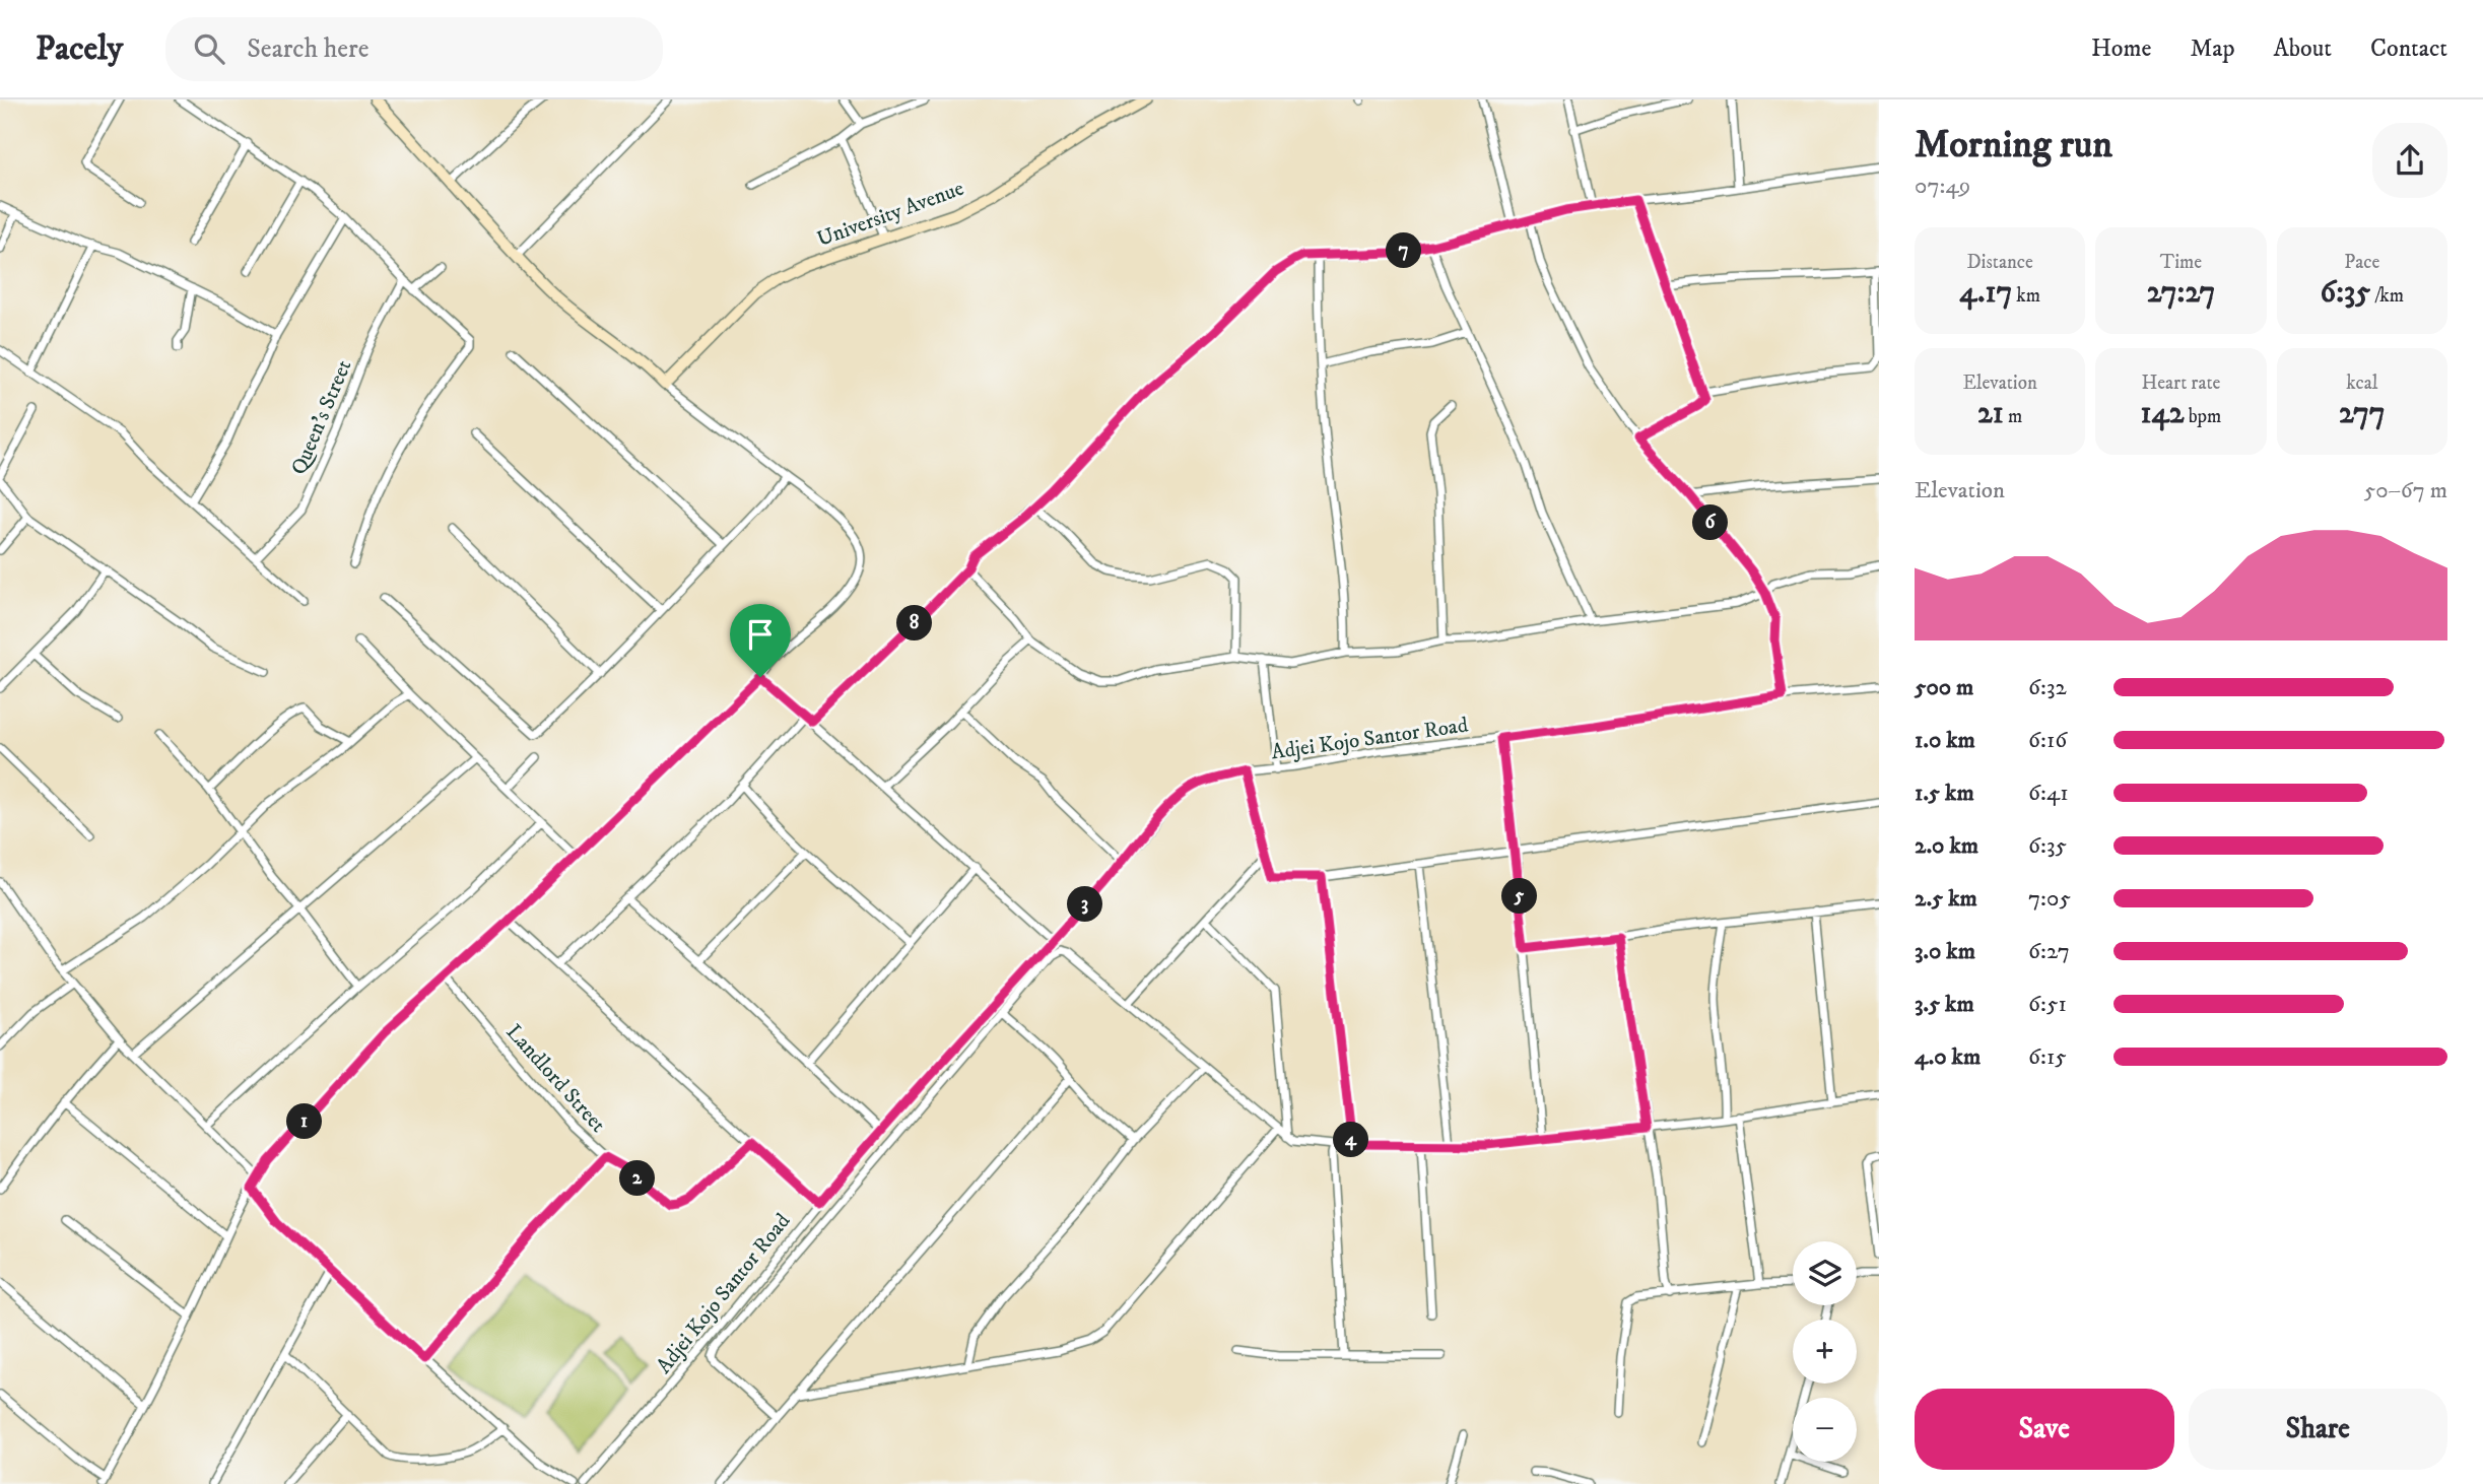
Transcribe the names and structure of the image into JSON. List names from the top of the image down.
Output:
{
  "streets": {
    "street": [
      "University Avenue",
      "Queen’s Street",
      "Adjei Kojo Santor Road",
      "Landlord Street"
    ]
  },
  "page": {
    "header": "Pacely",
    "search": "Search here",
    "nav": [
      "Home",
      "Map",
      "About",
      "Contact"
    ],
    "heading": ["Morning run", "07:49"],
    "stats": [
      ["Distance", "4.17 km"],
      ["Time", "27:27"],
      ["Pace", "6:35 /km"],
      ["Elevation", "21 m"],
      ["Heart rate", "142 bpm"],
      ["kcal", "277"]
    ],
    "pins": [
      "7",
      "6",
      "8",
      "5",
      "3",
      "1",
      "4",
      "2"
    ],
    "chart": ["Elevation", "50–67 m"],
    "list": [
      {
        "name": "500 m",
        "note": "6:32"
      },
      {
        "name": "1.0 km",
        "note": "6:16"
      },
      {
        "name": "1.5 km",
        "note": "6:41"
      },
      {
        "name": "2.0 km",
        "note": "6:35"
      },
      {
        "name": "2.5 km",
        "note": "7:05"
      },
      {
        "name": "3.0 km",
        "note": "6:27"
      },
      {
        "name": "3.5 km",
        "note": "6:51"
      },
      {
        "name": "4.0 km",
        "note": "6:15"
      }
    ],
    "map_buttons": ["+", "−"],
    "buttons": ["Save", "Share"]
  }
}
